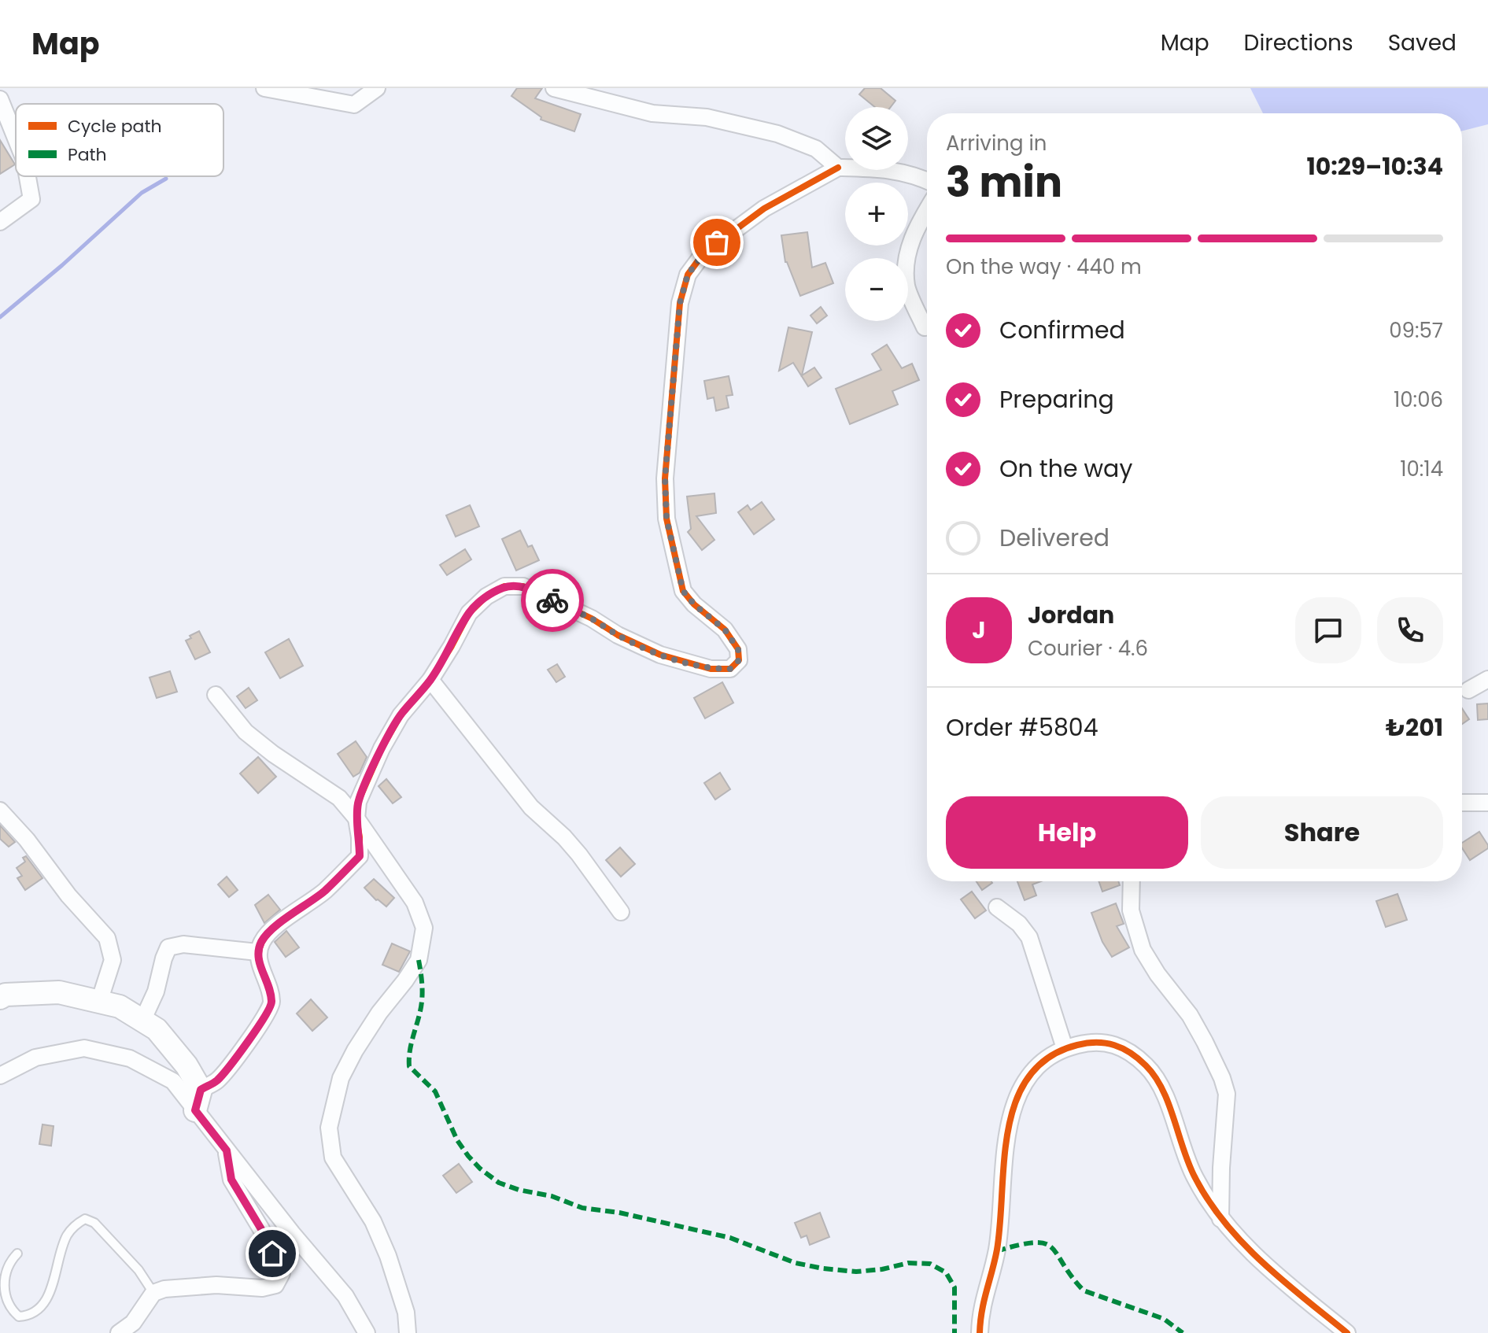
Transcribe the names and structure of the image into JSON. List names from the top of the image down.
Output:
{
  "legend": ["Cycle path", "Path"],
  "page": {
    "header": "Map",
    "nav": ["Map", "Directions", "Saved"],
    "map_buttons": ["+", "−"],
    "heading": ["3 min", "Arriving in", "10:29–10:34"],
    "panel": [
      "Jordan",
      "Courier · 4.6",
      "Order #5804",
      "₺201"
    ],
    "bar": "On the way · 440 m",
    "list": [
      ["Confirmed", "09:57"],
      ["Preparing", "10:06"],
      ["On the way", "10:14"],
      "Delivered"
    ],
    "round": "J",
    "buttons": ["Help", "Share"]
  }
}
